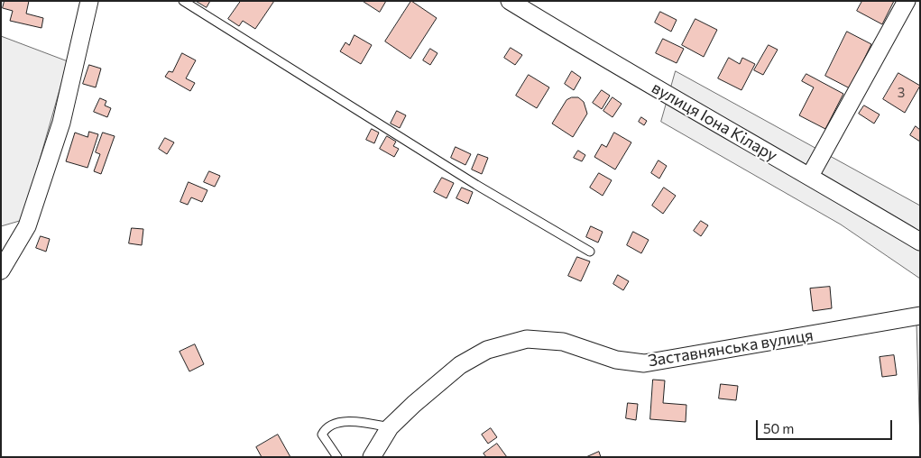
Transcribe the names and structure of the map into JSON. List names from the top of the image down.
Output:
{
  "streets": {
    "street": ["вулиця Іона Кілару", "Заставнянська вулиця"]
  },
  "house_numbers": ["3"],
  "scale_bar": "50 m"
}
